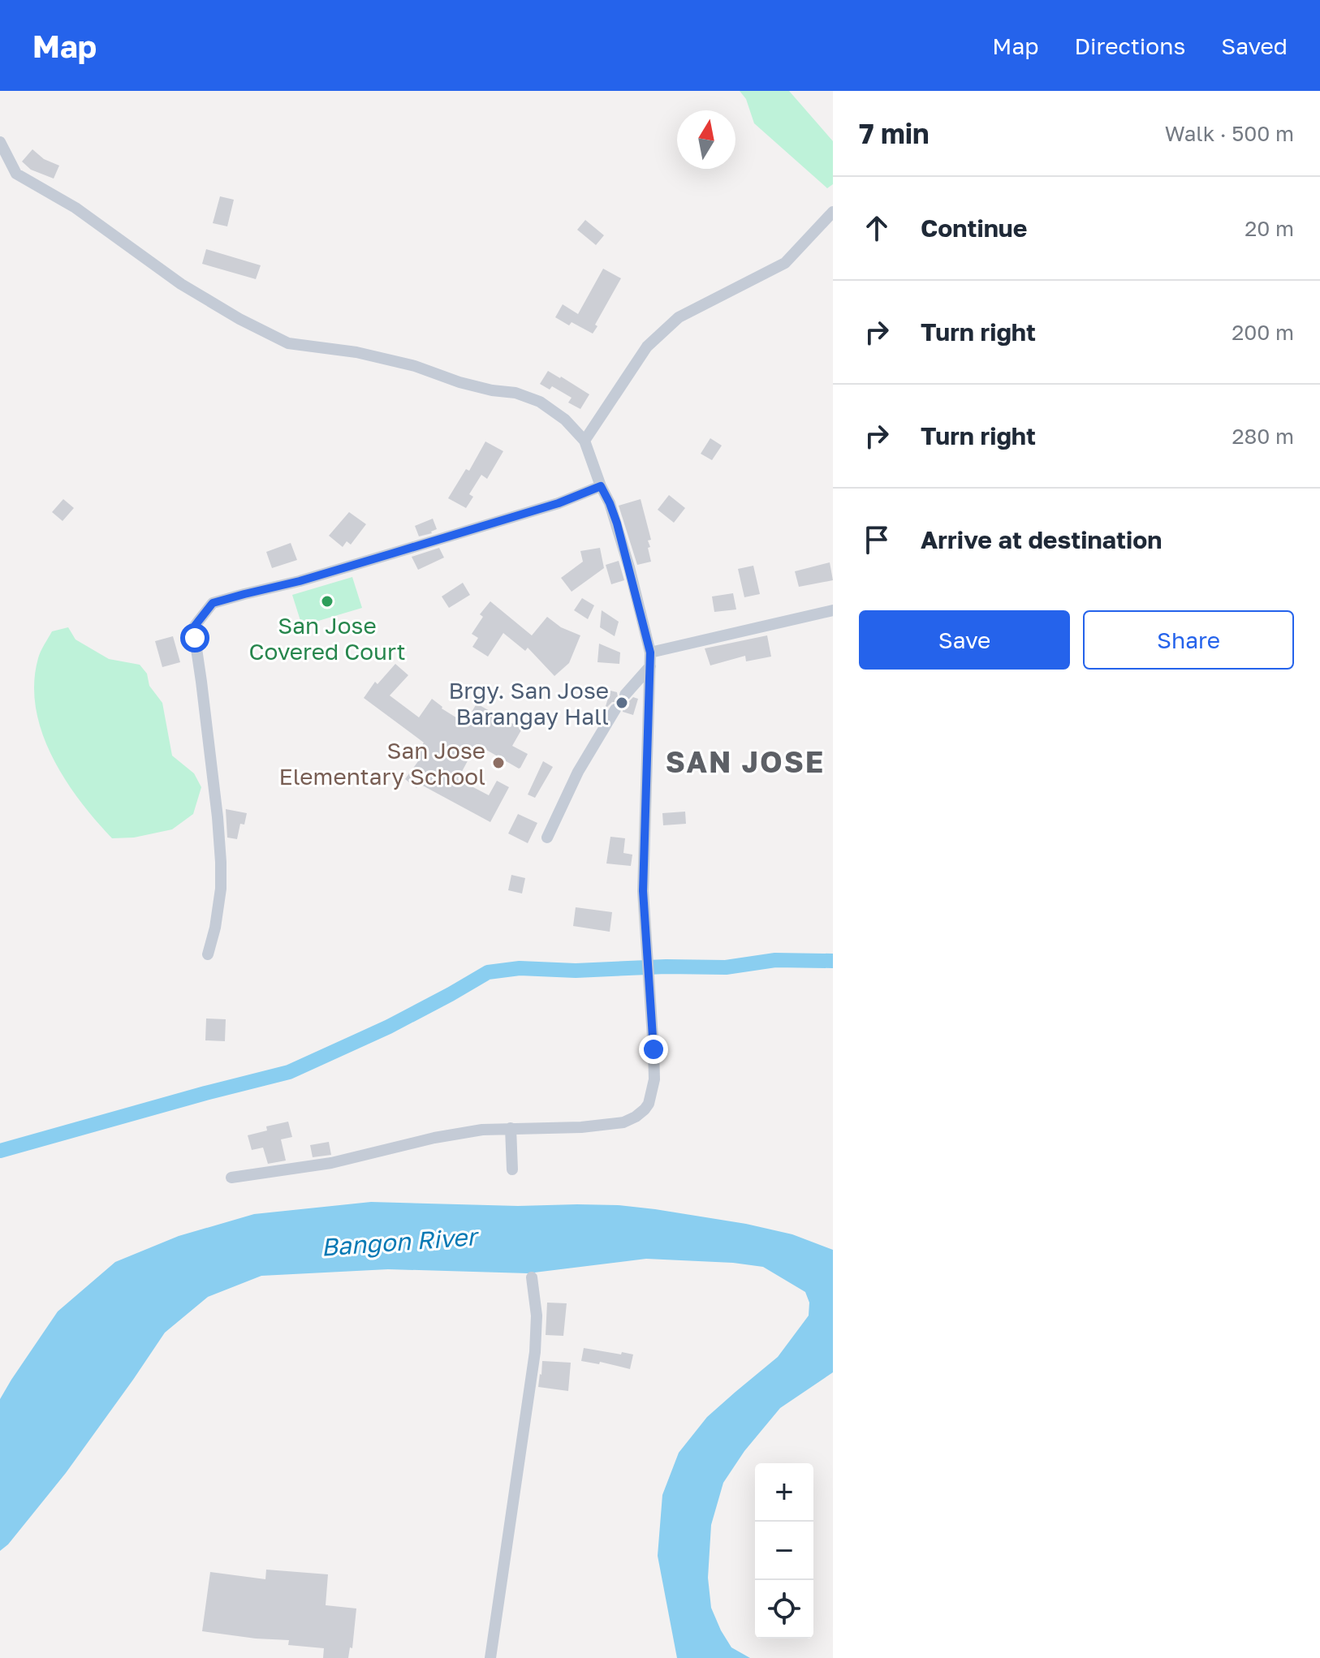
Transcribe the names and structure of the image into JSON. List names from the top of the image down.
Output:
{
  "districts": ["SAN JOSE"],
  "water": ["Bangon River"],
  "places": ["San Jose Covered Court", "Brgy. San Jose Barangay Hall", "San Jose Elementary School"],
  "north": "top",
  "page": {
    "header": "Map",
    "nav": ["Map", "Directions", "Saved"],
    "heading": ["7 min", "Walk · 500 m"],
    "list": [
      ["Continue", "20 m"],
      ["Turn right", "200 m"],
      ["Turn right", "280 m"],
      "Arrive at destination"
    ],
    "buttons": ["Save", "Share"],
    "map_buttons": ["+", "−"]
  }
}
